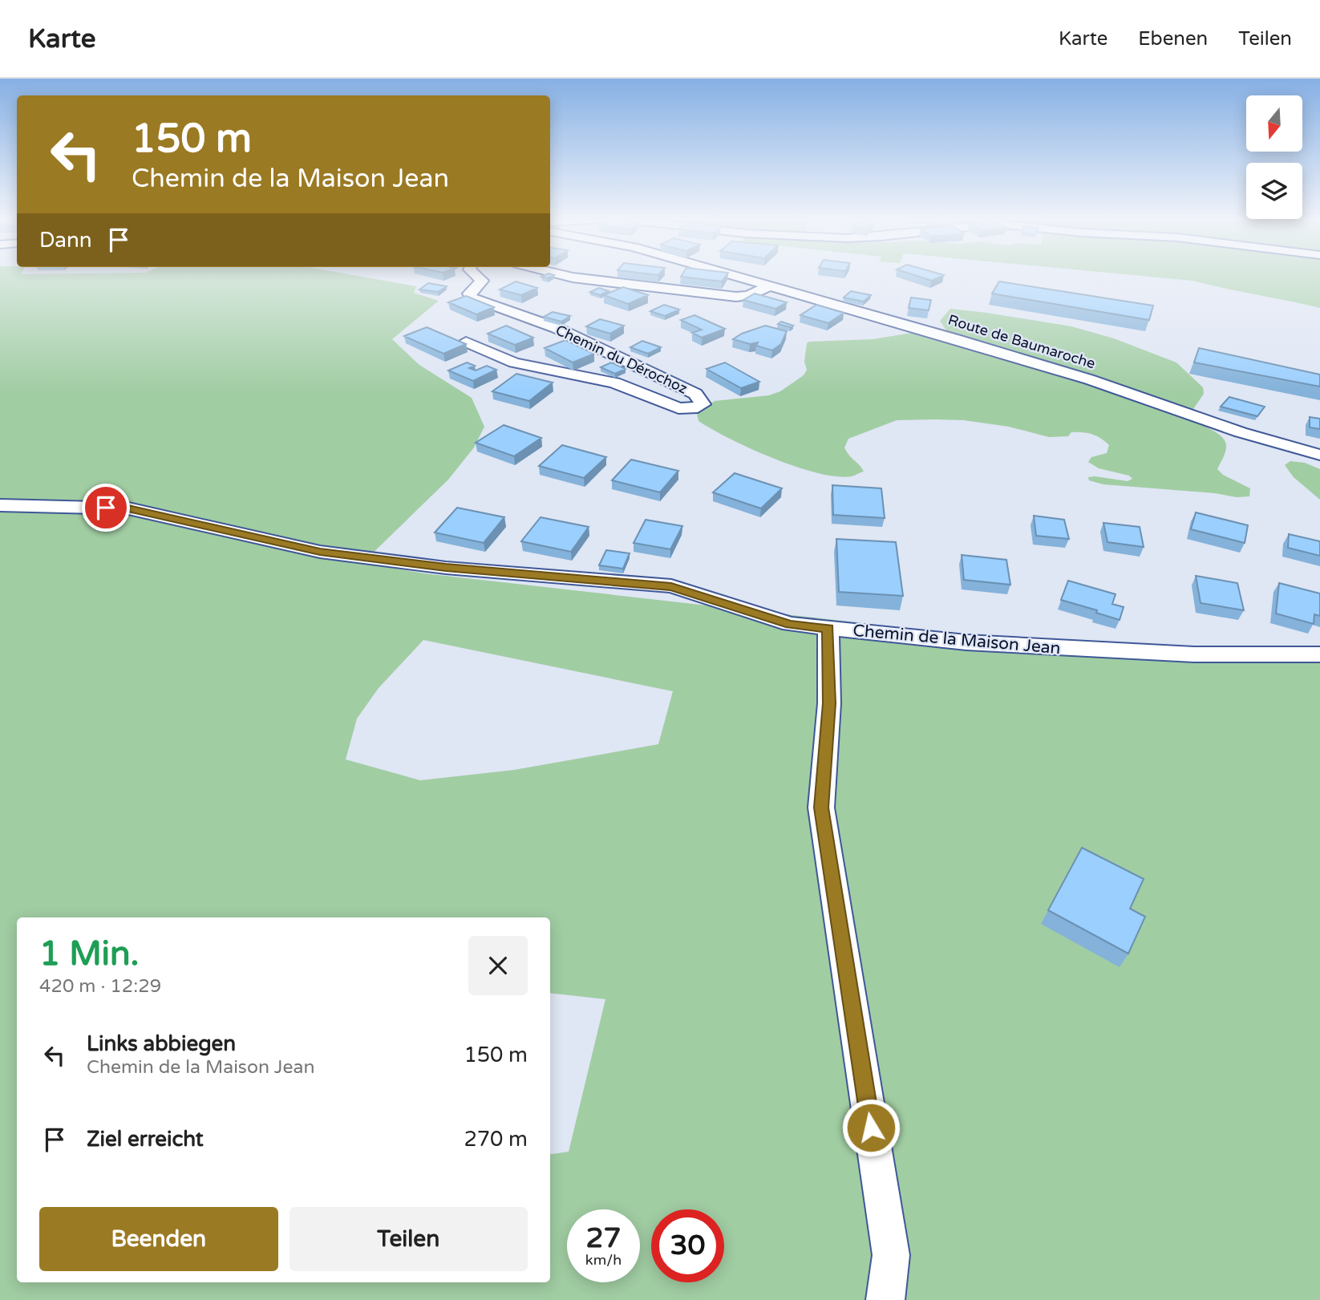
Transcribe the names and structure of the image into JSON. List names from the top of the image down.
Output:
{
  "streets": {
    "street": ["Route de Baumaroche", "Chemin du Dérochoz", "Chemin de la Maison Jean"]
  },
  "north": "bottom",
  "page": {
    "header": "Karte",
    "nav": ["Karte", "Ebenen", "Teilen"],
    "turn": ["150 m", "Chemin de la Maison Jean"],
    "then": "Dann",
    "heading": ["1 Min.", "420 m · 12:29"],
    "list": [
      {
        "name": "Links abbiegen",
        "note": "Chemin de la Maison Jean",
        "value": "150 m"
      },
      {
        "name": "Ziel erreicht",
        "value": "270 m"
      }
    ],
    "buttons": ["Beenden", "Teilen"],
    "speed": "27 km/h",
    "limit": "30"
  }
}
